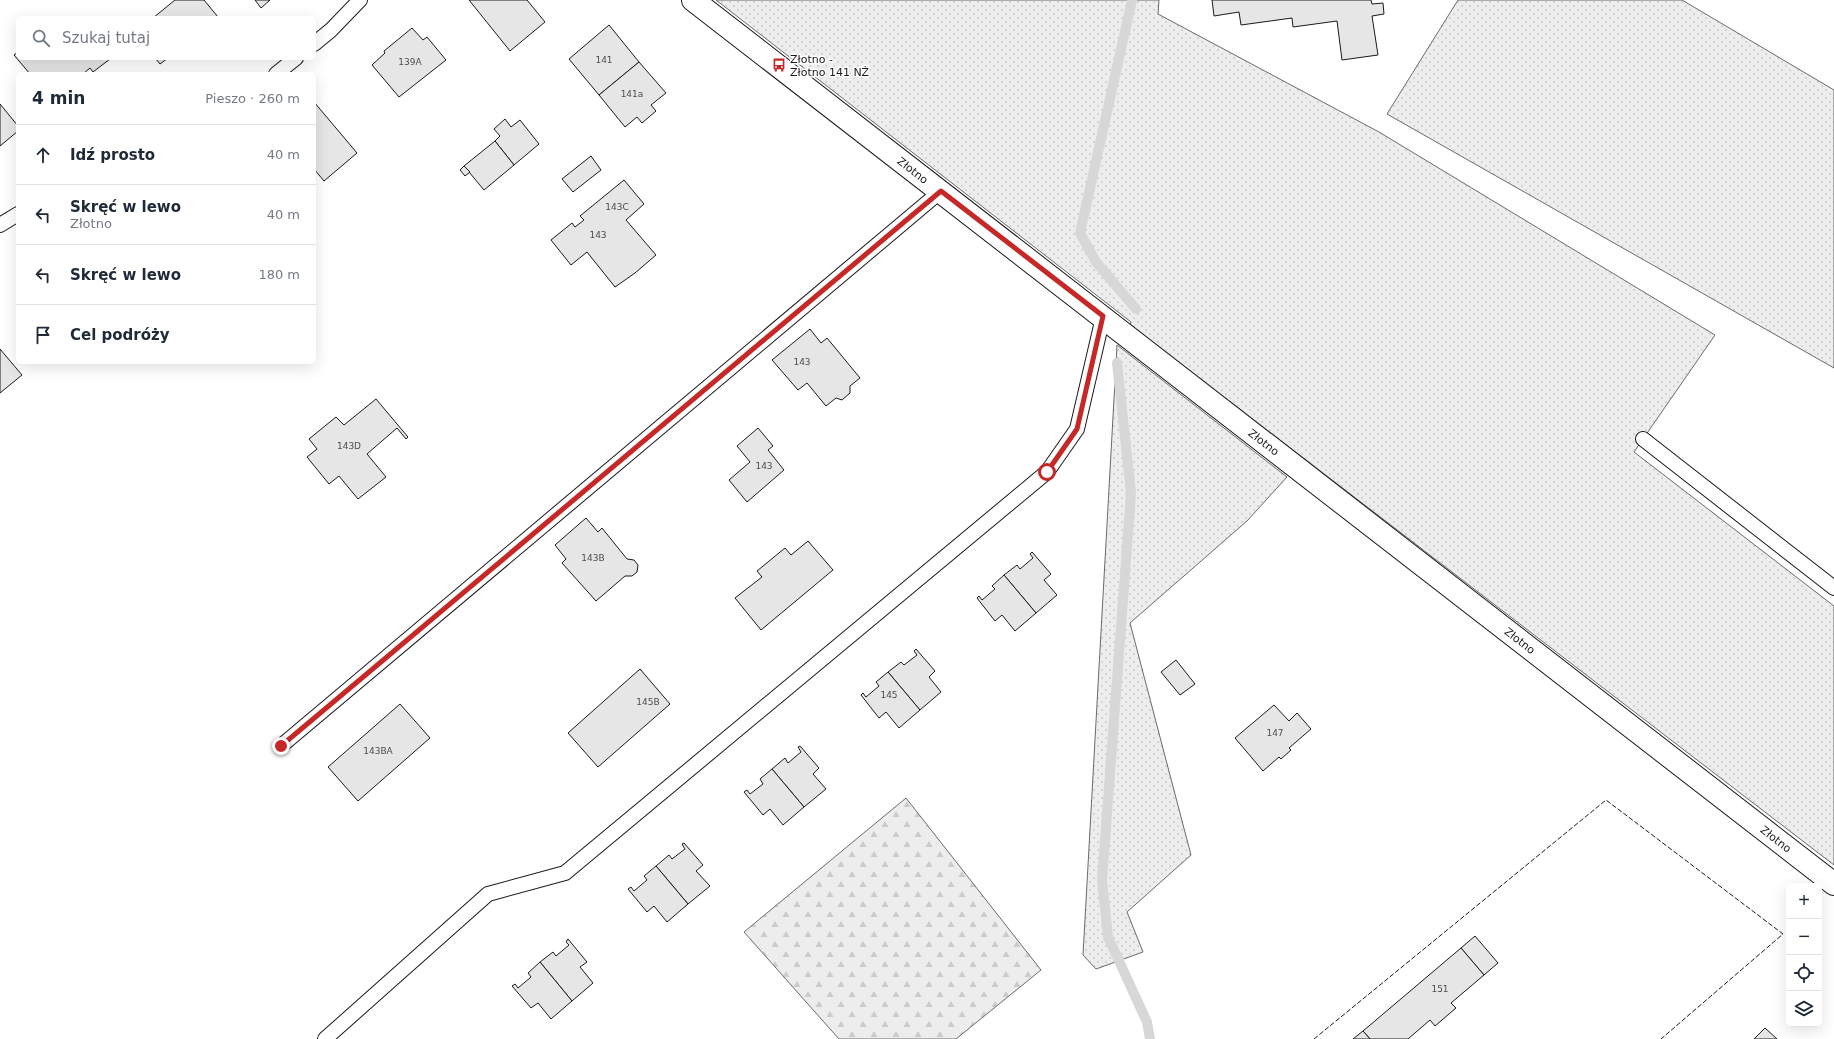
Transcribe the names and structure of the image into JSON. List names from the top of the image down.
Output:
{
  "streets": {
    "street": ["Złotno"]
  },
  "places": {
    "bus stop": ["Złotno - Złotno 141 NŻ"]
  },
  "house_numbers": [
    "141",
    "139A",
    "141a",
    "143C",
    "143",
    "143",
    "143D",
    "143",
    "143B",
    "145",
    "145B",
    "147",
    "143BA",
    "151"
  ],
  "page": {
    "search": "Szukaj tutaj",
    "heading": ["4 min", "Pieszo · 260 m"],
    "list": [
      ["Idź prosto", "40 m"],
      ["Skręć w lewo", "Złotno", "40 m"],
      ["Skręć w lewo", "180 m"],
      "Cel podróży"
    ],
    "map_buttons": ["+", "−"]
  }
}
